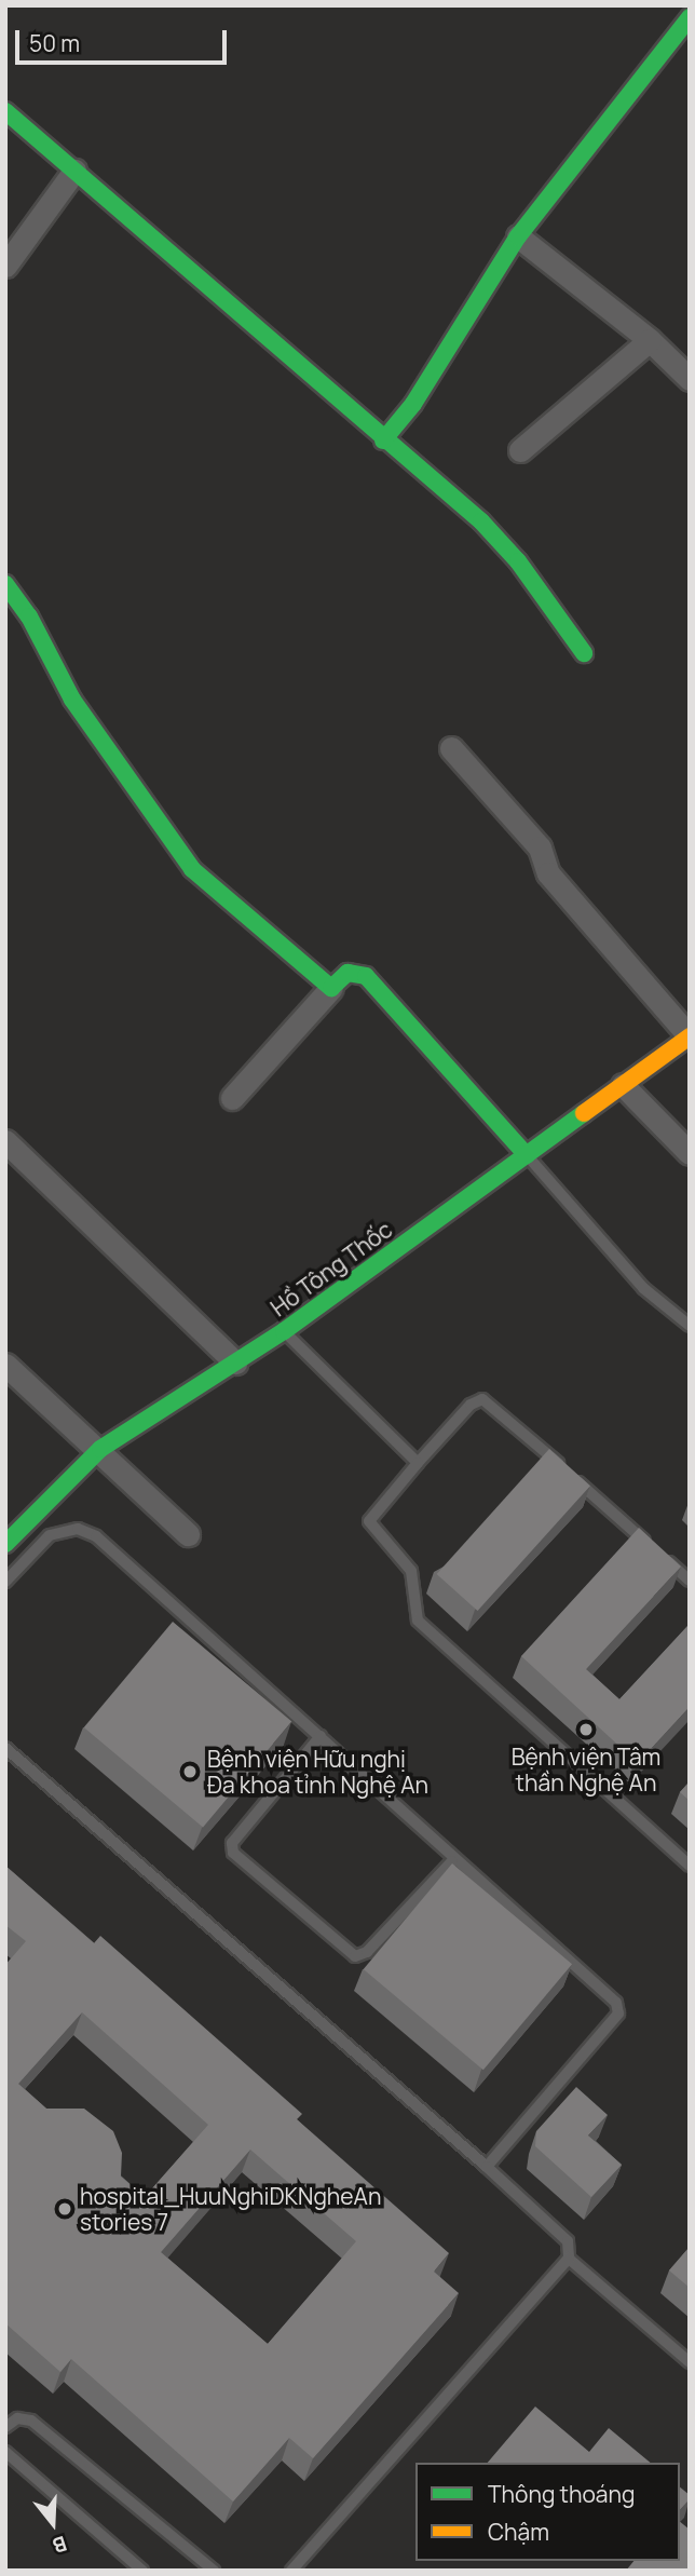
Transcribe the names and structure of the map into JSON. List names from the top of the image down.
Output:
{
  "streets": {
    "street": ["Hồ Tông Thốc"]
  },
  "places": ["Bệnh viện Tâm thần Nghệ An", "Bệnh viện Hữu nghị Đa khoa tỉnh Nghệ An", "hospital_HuuNghiDKNgheAn stories 7"],
  "legend": ["Thông thoáng", "Chậm"],
  "scale_bar": "50 m",
  "north": "bottom"
}
